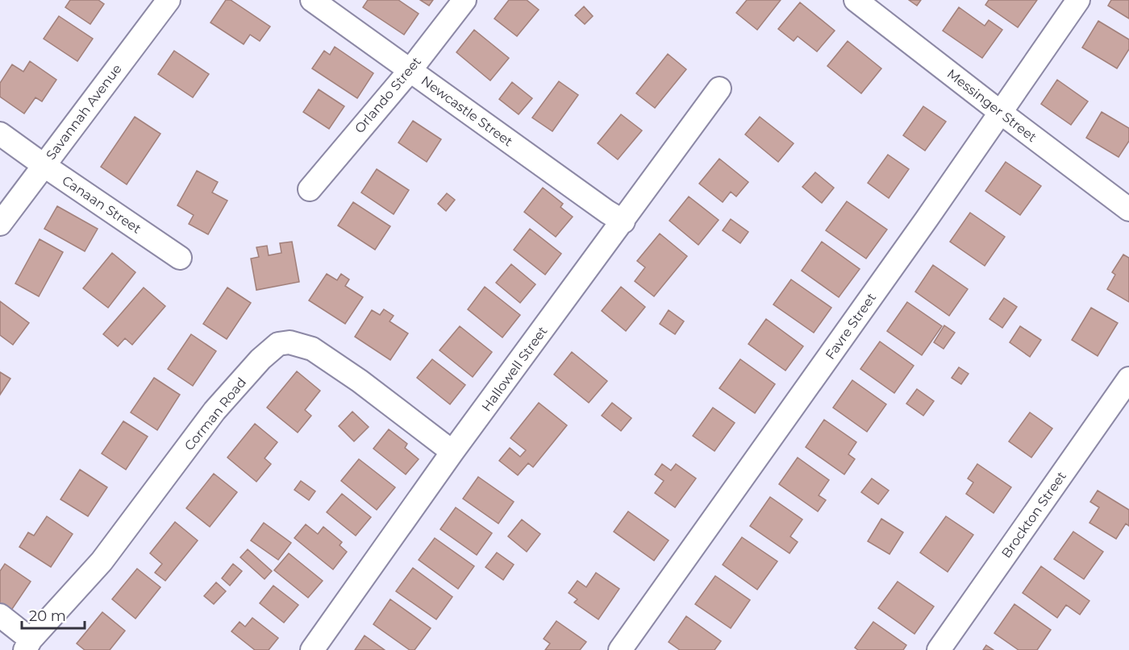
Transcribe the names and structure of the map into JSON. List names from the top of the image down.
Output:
{
  "streets": {
    "street": [
      "Orlando Street",
      "Messinger Street",
      "Newcastle Street",
      "Savannah Avenue",
      "Canaan Street",
      "Favre Street",
      "Hallowell Street",
      "Corman Road",
      "Brockton Street"
    ]
  },
  "crossings": [
    ["Orlando Street", "Newcastle Street"],
    ["Messinger Street", "Favre Street"],
    ["Newcastle Street", "Hallowell Street"],
    ["Savannah Avenue", "Canaan Street"],
    ["Hallowell Street", "Corman Road"]
  ],
  "scale_bar": "20 m"
}
